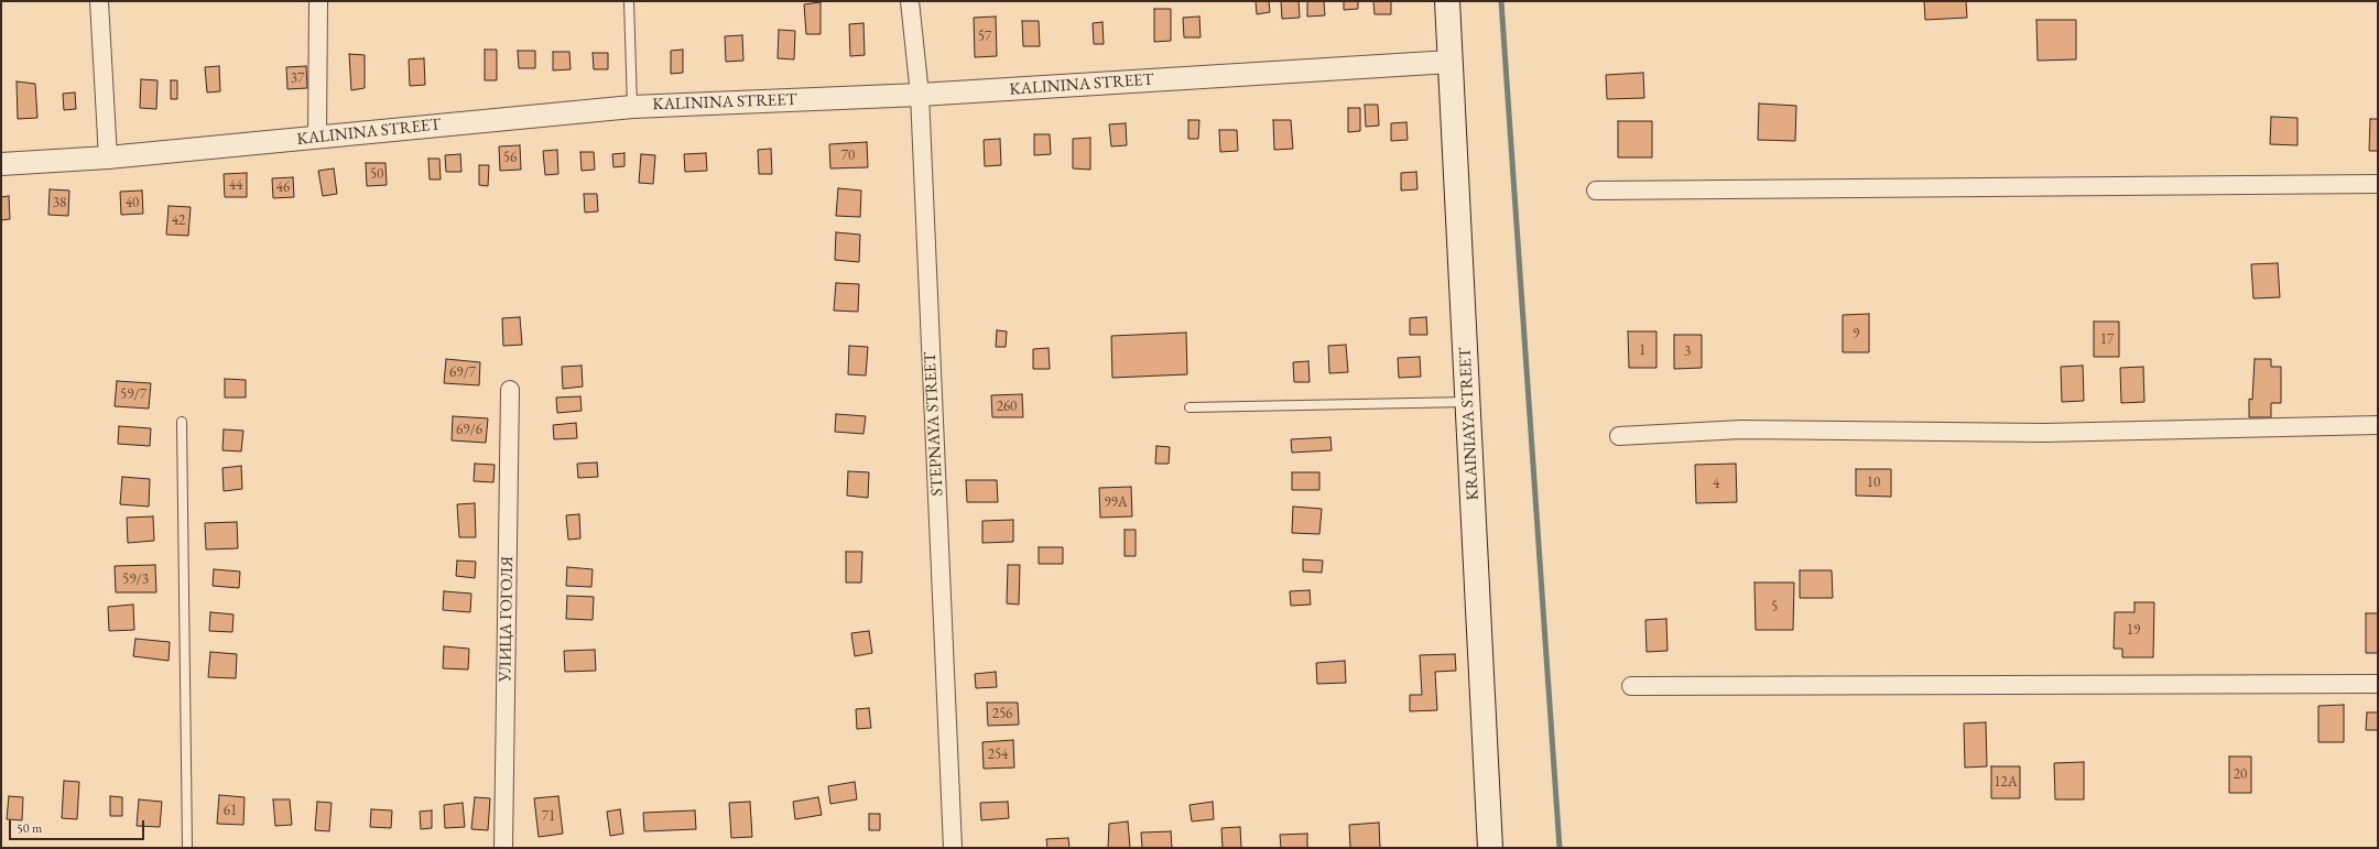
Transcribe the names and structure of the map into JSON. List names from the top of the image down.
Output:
{
  "streets": {
    "main road": ["KRAINIAYA STREET"],
    "street": ["KALININA STREET", "STEPNAYA STREET", "УЛИЦА ГОГОЛЯ"]
  },
  "crossings": [
    ["KALININA STREET", "STEPNAYA STREET"],
    ["KALININA STREET", "KRAINIAYA STREET"]
  ],
  "house_numbers": [
    "57",
    "37",
    "70",
    "56",
    "50",
    "44",
    "46",
    "38",
    "40",
    "42",
    "9",
    "17",
    "1",
    "3",
    "69/7",
    "59/7",
    "260",
    "69/6",
    "10",
    "4",
    "99А",
    "59/3",
    "5",
    "19",
    "256",
    "254",
    "20",
    "12А",
    "61",
    "71"
  ],
  "scale_bar": "50 m"
}
